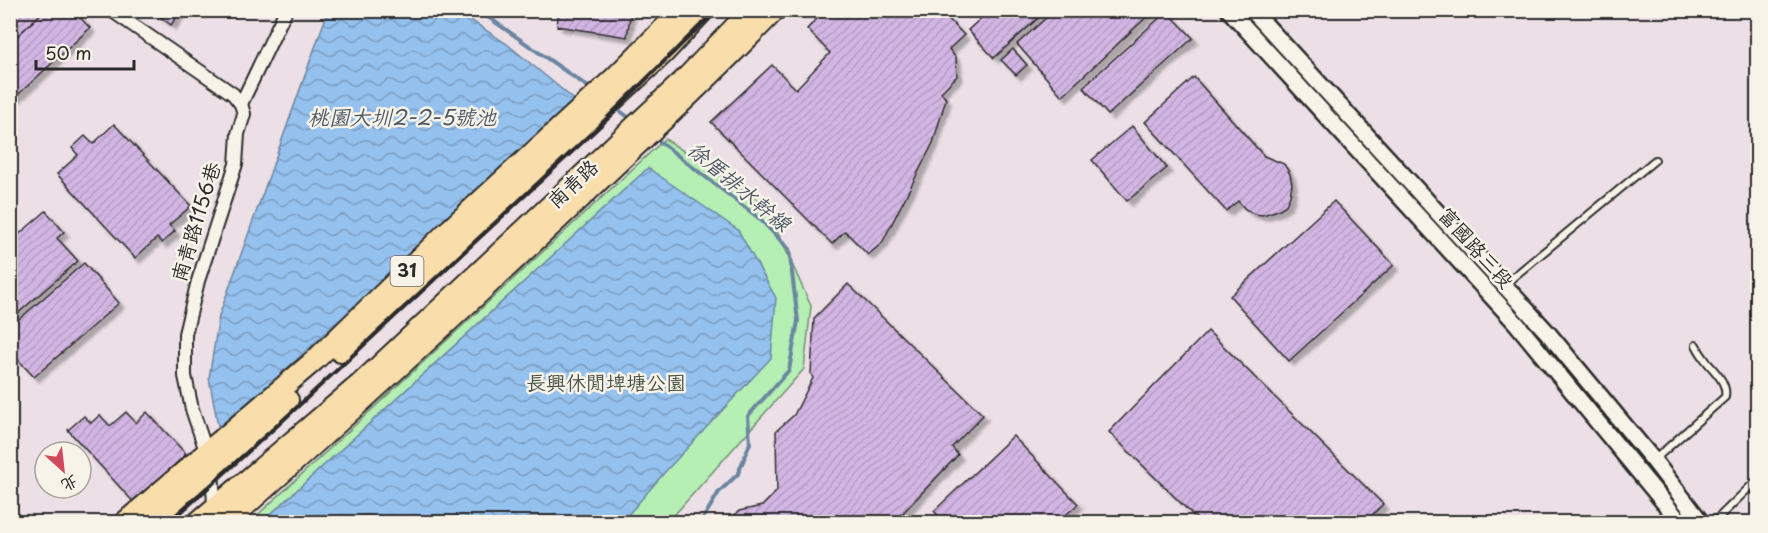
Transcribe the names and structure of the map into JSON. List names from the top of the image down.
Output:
{
  "streets": {
    "main road": ["南青路", "31"],
    "street": ["南青路1156巷", "富國路三段"]
  },
  "crossings": [
    ["南青路", "南青路1156巷"],
    ["南青路", "31"],
    ["南青路1156巷", "31"]
  ],
  "water": ["桃園大圳2-2-5號池", "徐厝排水幹線"],
  "parks": ["長興休閒埤塘公園"],
  "scale_bar": "50 m",
  "north": "bottom right"
}
